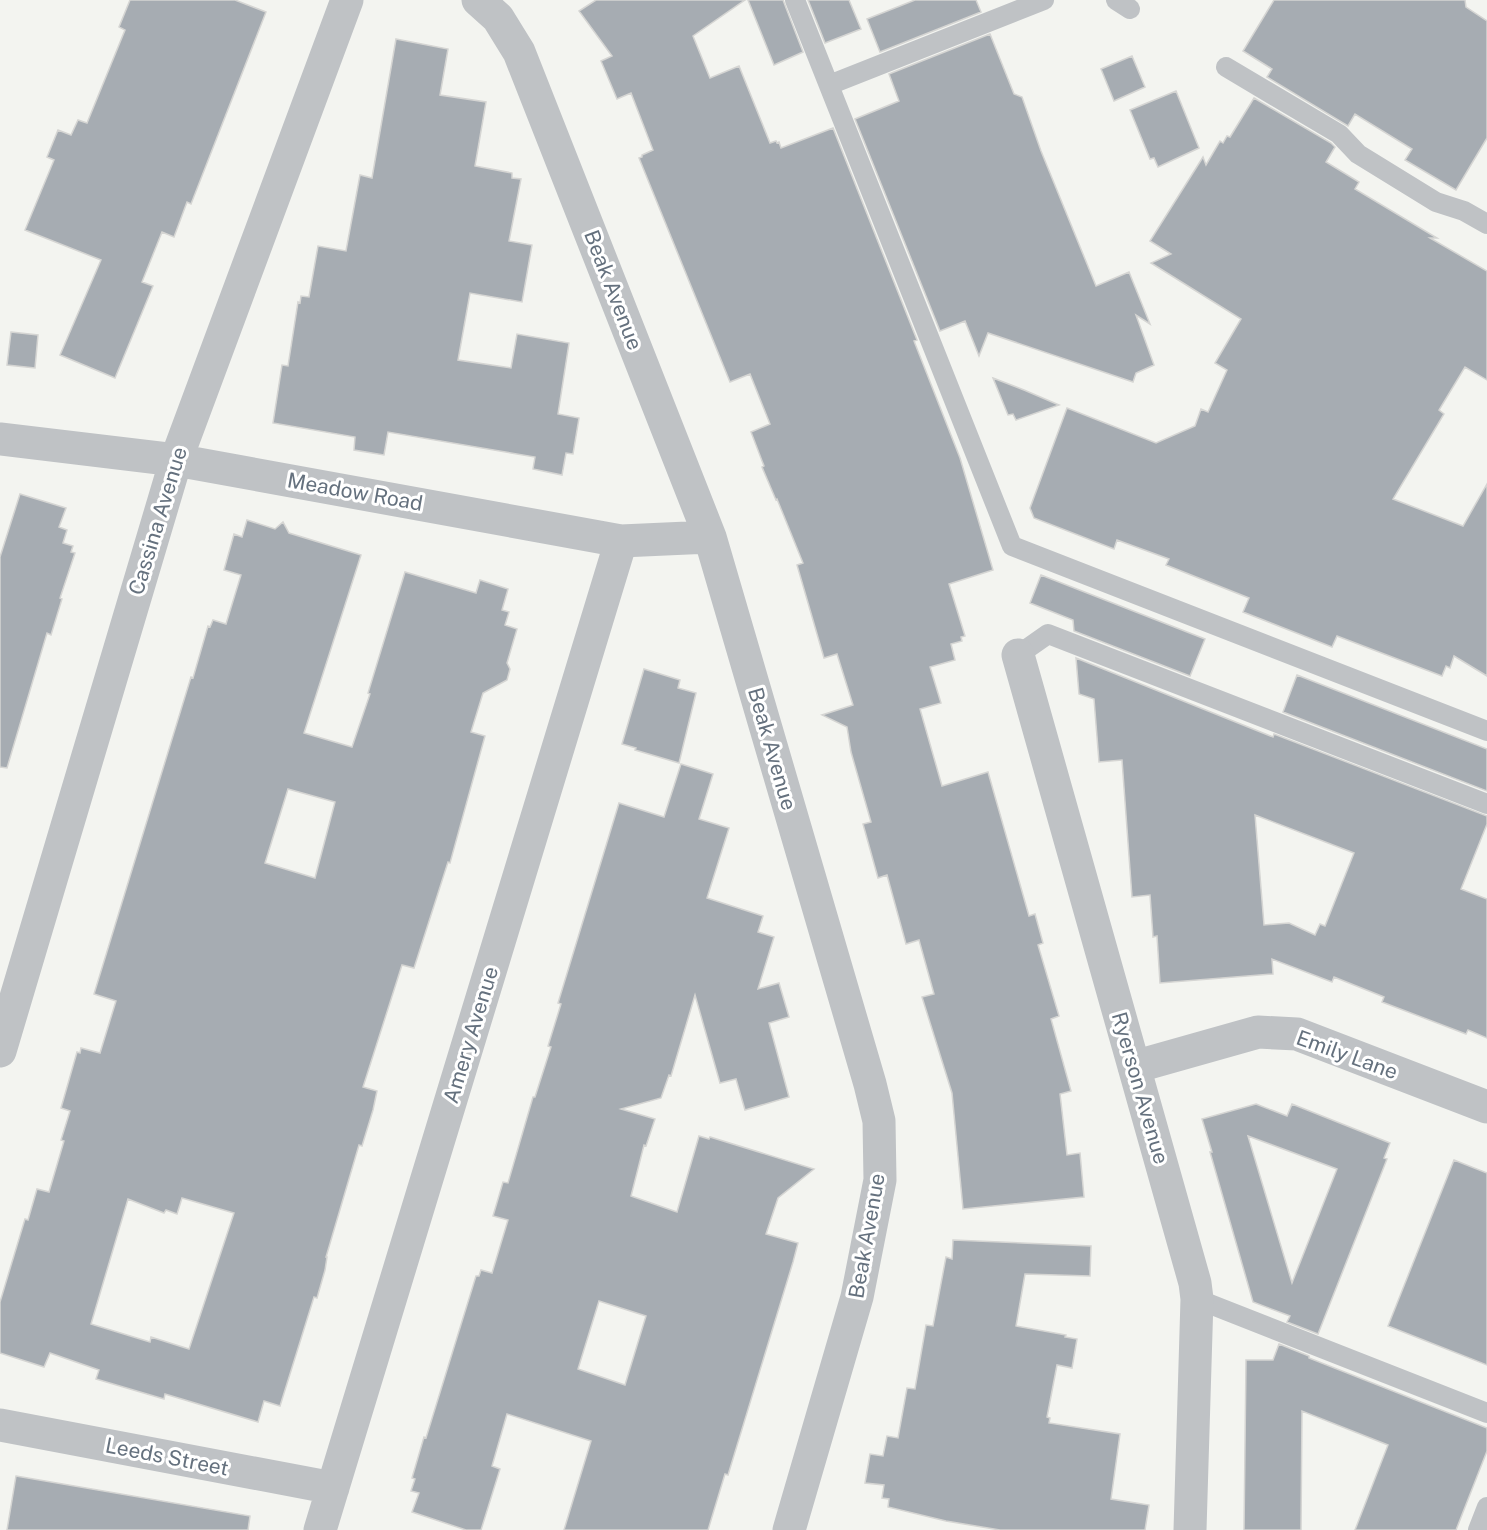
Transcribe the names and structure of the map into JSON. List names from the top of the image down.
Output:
{
  "streets": {
    "street": [
      "Beak Avenue",
      "Meadow Road",
      "Cassina Avenue",
      "Amery Avenue",
      "Emily Lane",
      "Ryerson Avenue",
      "Leeds Street"
    ]
  },
  "crossings": [
    ["Beak Avenue", "Meadow Road"],
    ["Meadow Road", "Cassina Avenue"],
    ["Meadow Road", "Amery Avenue"],
    ["Amery Avenue", "Leeds Street"],
    ["Emily Lane", "Ryerson Avenue"]
  ]
}
